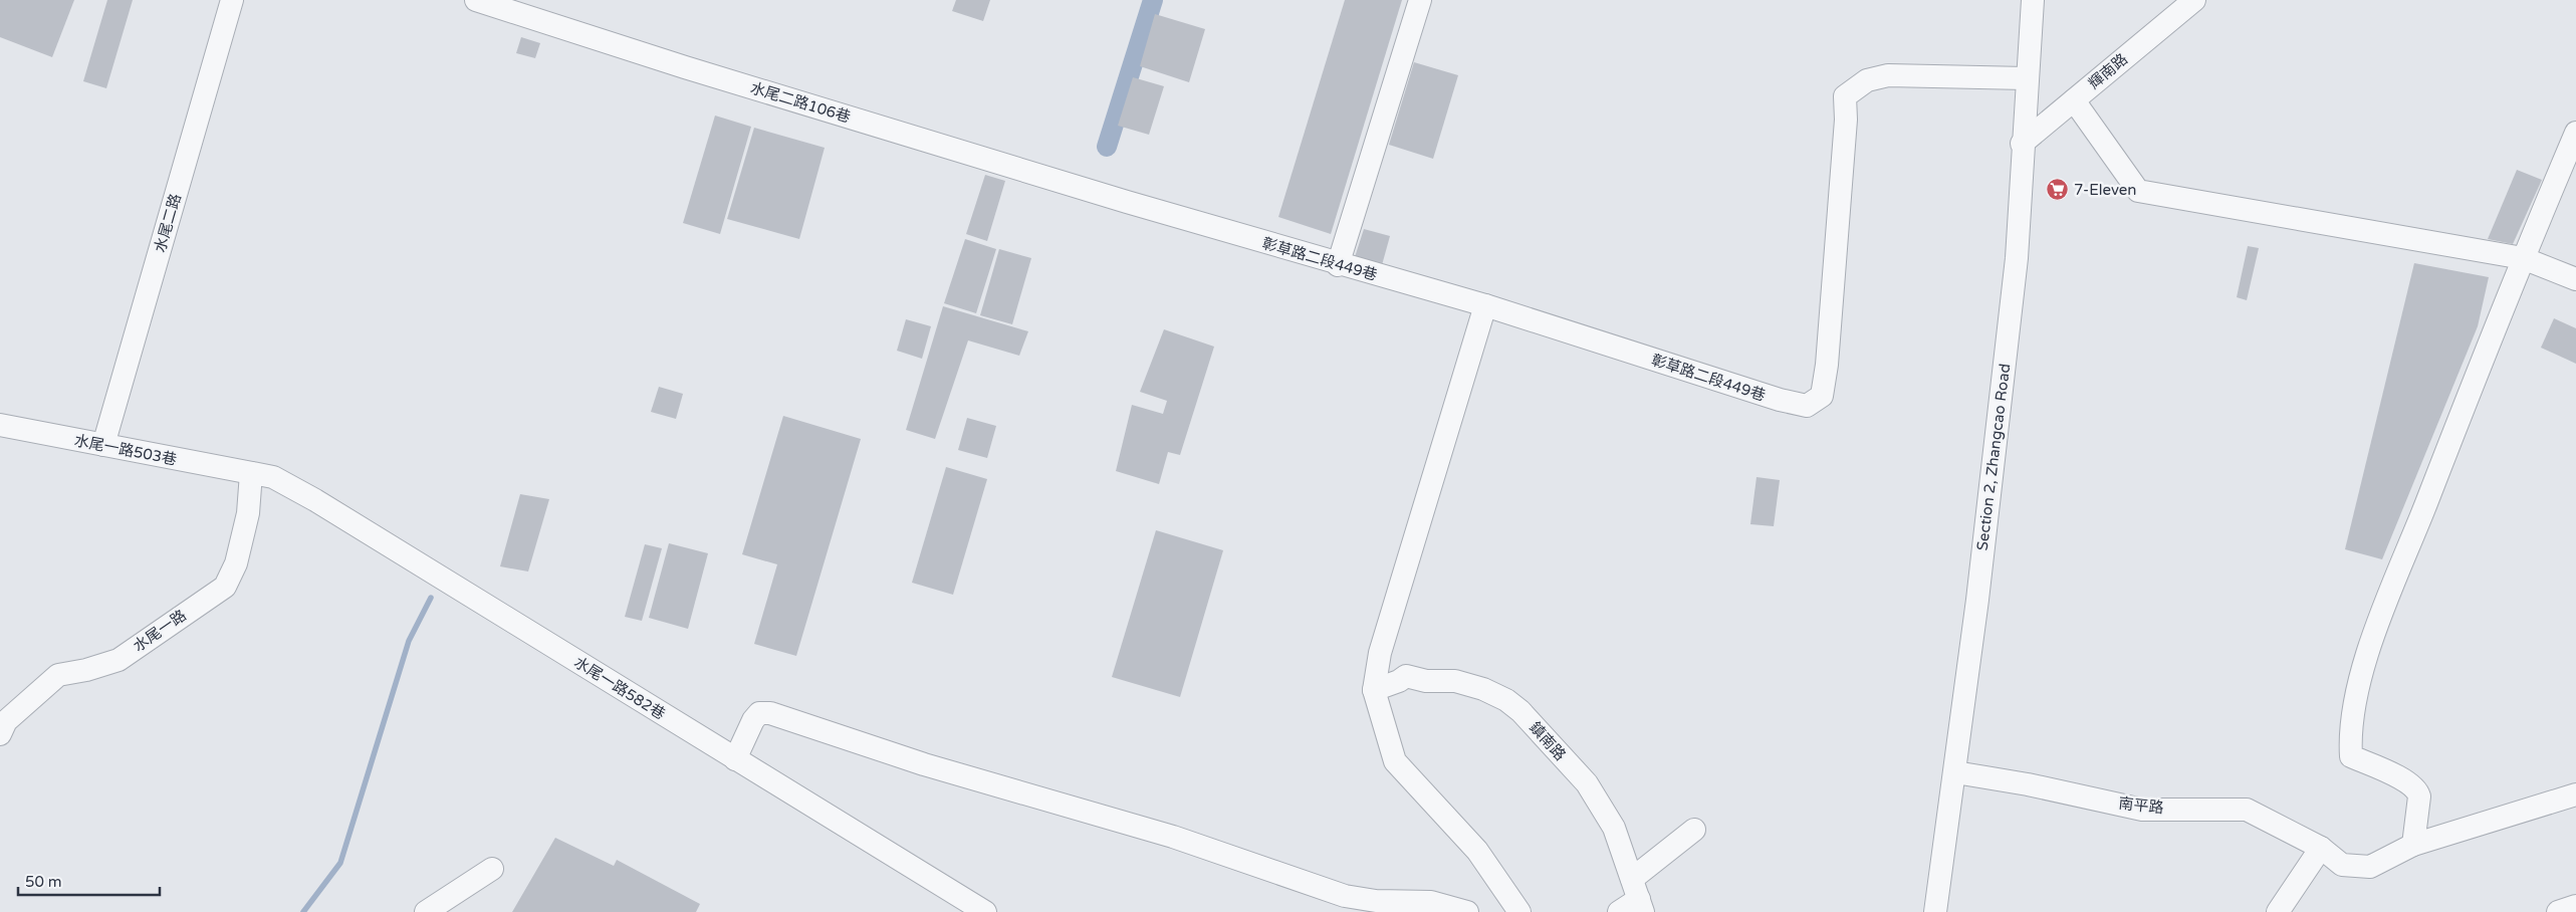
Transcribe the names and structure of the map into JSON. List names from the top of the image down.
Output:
{
  "streets": {
    "street": [
      "輝南路",
      "水尾二路106巷",
      "水尾二路",
      "彰草路二段449巷",
      "水尾一路503巷",
      "Section 2, Zhangcao Road",
      "水尾一路",
      "水尾一路582巷",
      "鎮南路",
      "南平路"
    ]
  },
  "crossings": [
    ["輝南路", "Section 2, Zhangcao Road"],
    ["水尾二路106巷", "彰草路二段449巷"],
    ["水尾二路", "水尾一路503巷"],
    ["彰草路二段449巷", "Section 2, Zhangcao Road"],
    ["水尾一路503巷", "水尾一路"],
    ["水尾一路503巷", "水尾一路582巷"],
    ["Section 2, Zhangcao Road", "南平路"],
    ["水尾一路", "水尾一路582巷"]
  ],
  "places": {
    "supermarket": ["7-Eleven"]
  },
  "scale_bar": "50 m"
}
